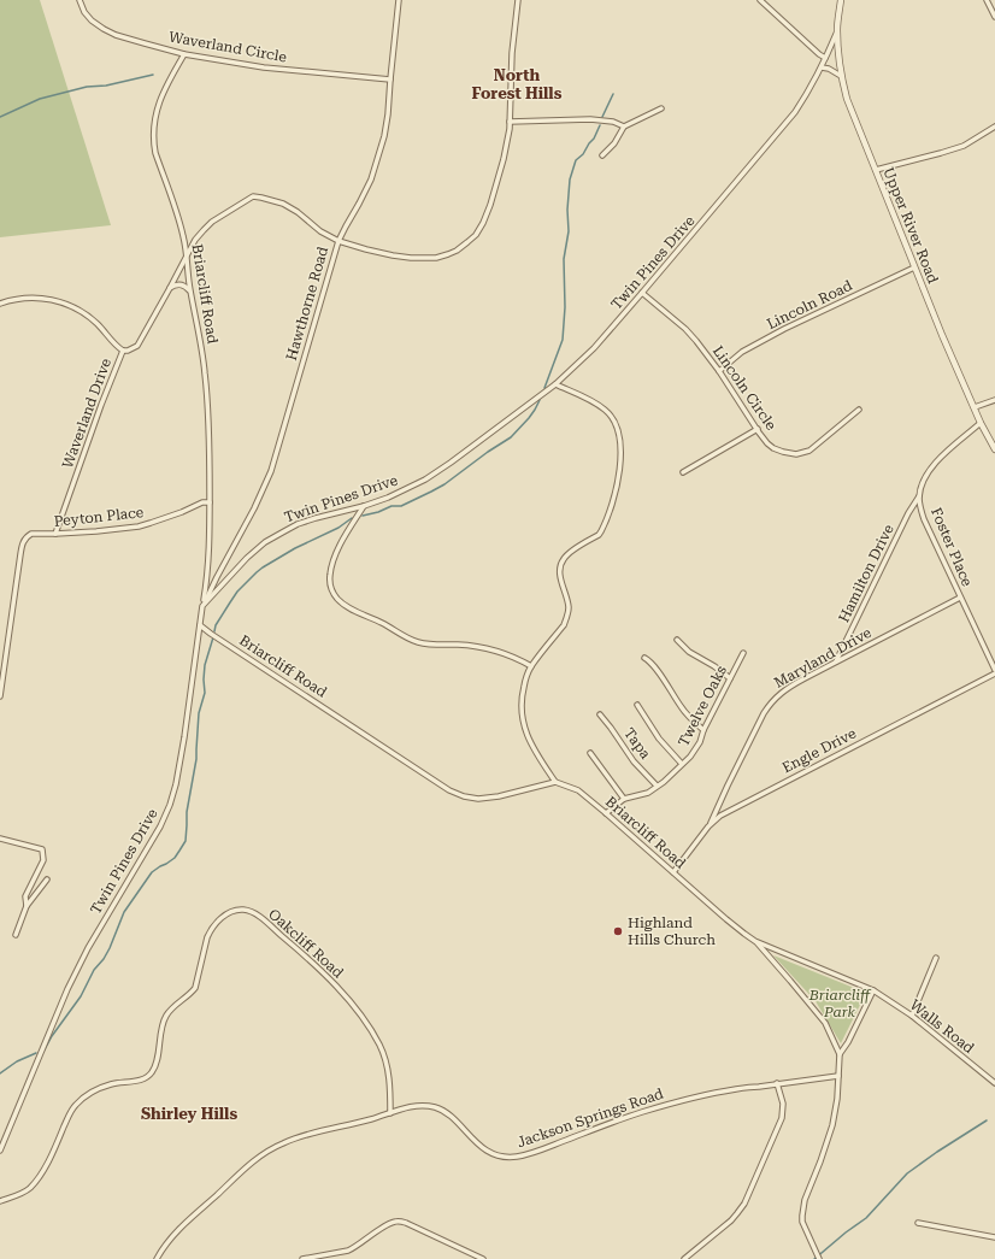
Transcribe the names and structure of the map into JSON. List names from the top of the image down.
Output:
{
  "streets": {
    "street": [
      "Waverland Circle",
      "Upper River Road",
      "Twin Pines Drive",
      "Briarcliff Road",
      "Hawthorne Road",
      "Lincoln Road",
      "Lincoln Circle",
      "Waverland Drive",
      "Peyton Place",
      "Foster Place",
      "Hamilton Drive",
      "Maryland Drive",
      "Twelve Oaks",
      "Tapa",
      "Engle Drive",
      "Oakcliff Road",
      "Walls Road",
      "Jackson Springs Road"
    ]
  },
  "crossings": [
    ["Waverland Circle", "Briarcliff Road"],
    ["Waverland Circle", "Hawthorne Road"],
    ["Upper River Road", "Twin Pines Drive"],
    ["Upper River Road", "Lincoln Road"],
    ["Upper River Road", "Foster Place"],
    ["Twin Pines Drive", "Briarcliff Road"],
    ["Twin Pines Drive", "Hawthorne Road"],
    ["Twin Pines Drive", "Lincoln Circle"],
    ["Briarcliff Road", "Hawthorne Road"],
    ["Briarcliff Road", "Waverland Drive"],
    ["Briarcliff Road", "Peyton Place"],
    ["Briarcliff Road", "Twelve Oaks"],
    ["Briarcliff Road", "Engle Drive"],
    ["Briarcliff Road", "Walls Road"],
    ["Briarcliff Road", "Jackson Springs Road"],
    ["Hawthorne Road", "Waverland Drive"],
    ["Lincoln Road", "Lincoln Circle"],
    ["Waverland Drive", "Peyton Place"],
    ["Foster Place", "Hamilton Drive"],
    ["Foster Place", "Maryland Drive"],
    ["Foster Place", "Engle Drive"],
    ["Hamilton Drive", "Maryland Drive"],
    ["Maryland Drive", "Engle Drive"],
    ["Twelve Oaks", "Tapa"],
    ["Oakcliff Road", "Jackson Springs Road"]
  ],
  "districts": ["North Forest Hills", "Shirley Hills"],
  "parks": ["Briarcliff Park"],
  "places": ["Highland Hills Church"]
}
